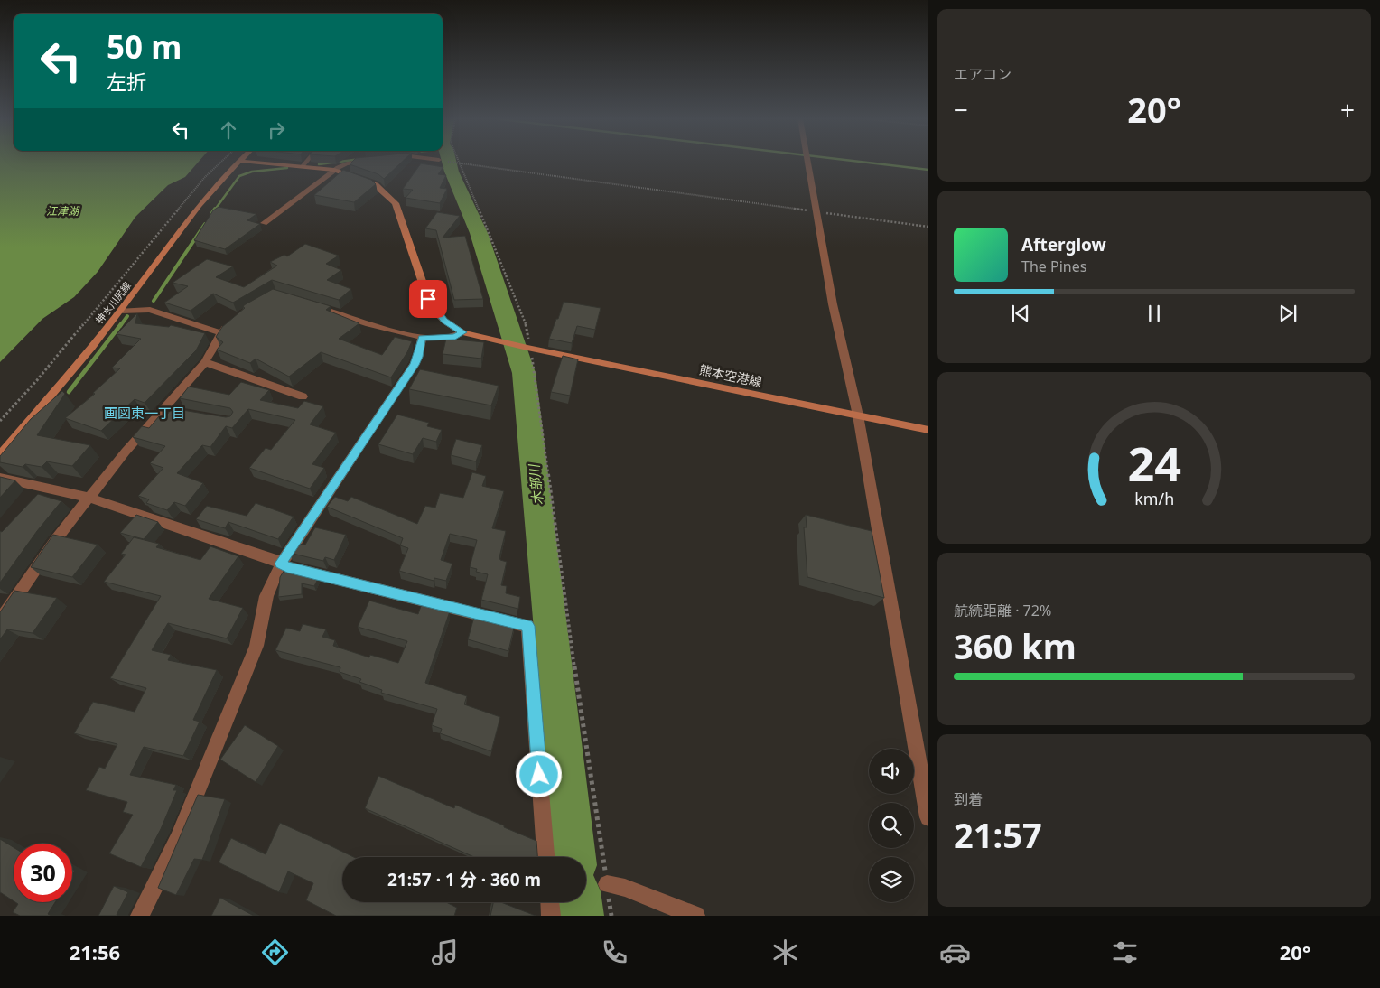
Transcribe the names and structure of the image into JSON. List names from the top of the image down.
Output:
{
  "streets": {
    "main road": ["神水川尻線", "熊本空港線"]
  },
  "districts": ["画図東一丁目"],
  "water": ["江津湖", "木部川"],
  "page": {
    "tile": [
      "エアコン",
      ["航続距離 · 72%", "360 km"],
      ["到着", "21:57"]
    ],
    "turn": ["50 m", "左折"],
    "heat": ["−", "20°", "+"],
    "song": ["Afterglow", "The Pines"],
    "limit": "30",
    "trip": "21:57 · 1 分 · 360 m",
    "tabs": ["21:56", "20°"],
    "gauge": ["24", "km/h"]
  }
}
